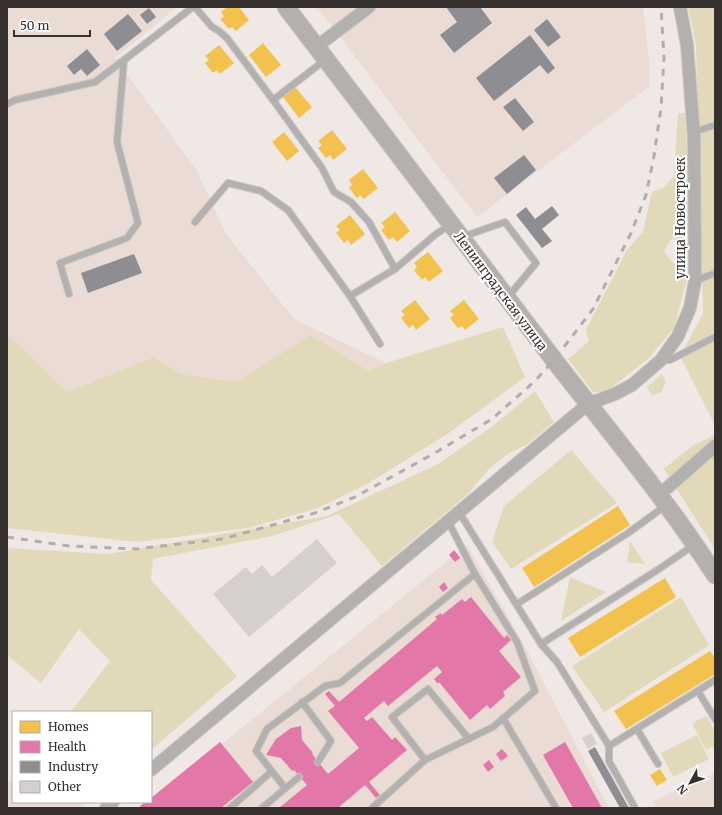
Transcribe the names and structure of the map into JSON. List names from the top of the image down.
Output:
{
  "streets": {
    "main road": ["Ленинградская улица"],
    "street": ["улица Новостроек"]
  },
  "crossings": [
    ["улица Новостроек", "Ленинградская улица"]
  ],
  "legend": [
    "Homes",
    "Health",
    "Industry",
    "Other"
  ],
  "scale_bar": "50 m",
  "north": "bottom left"
}
